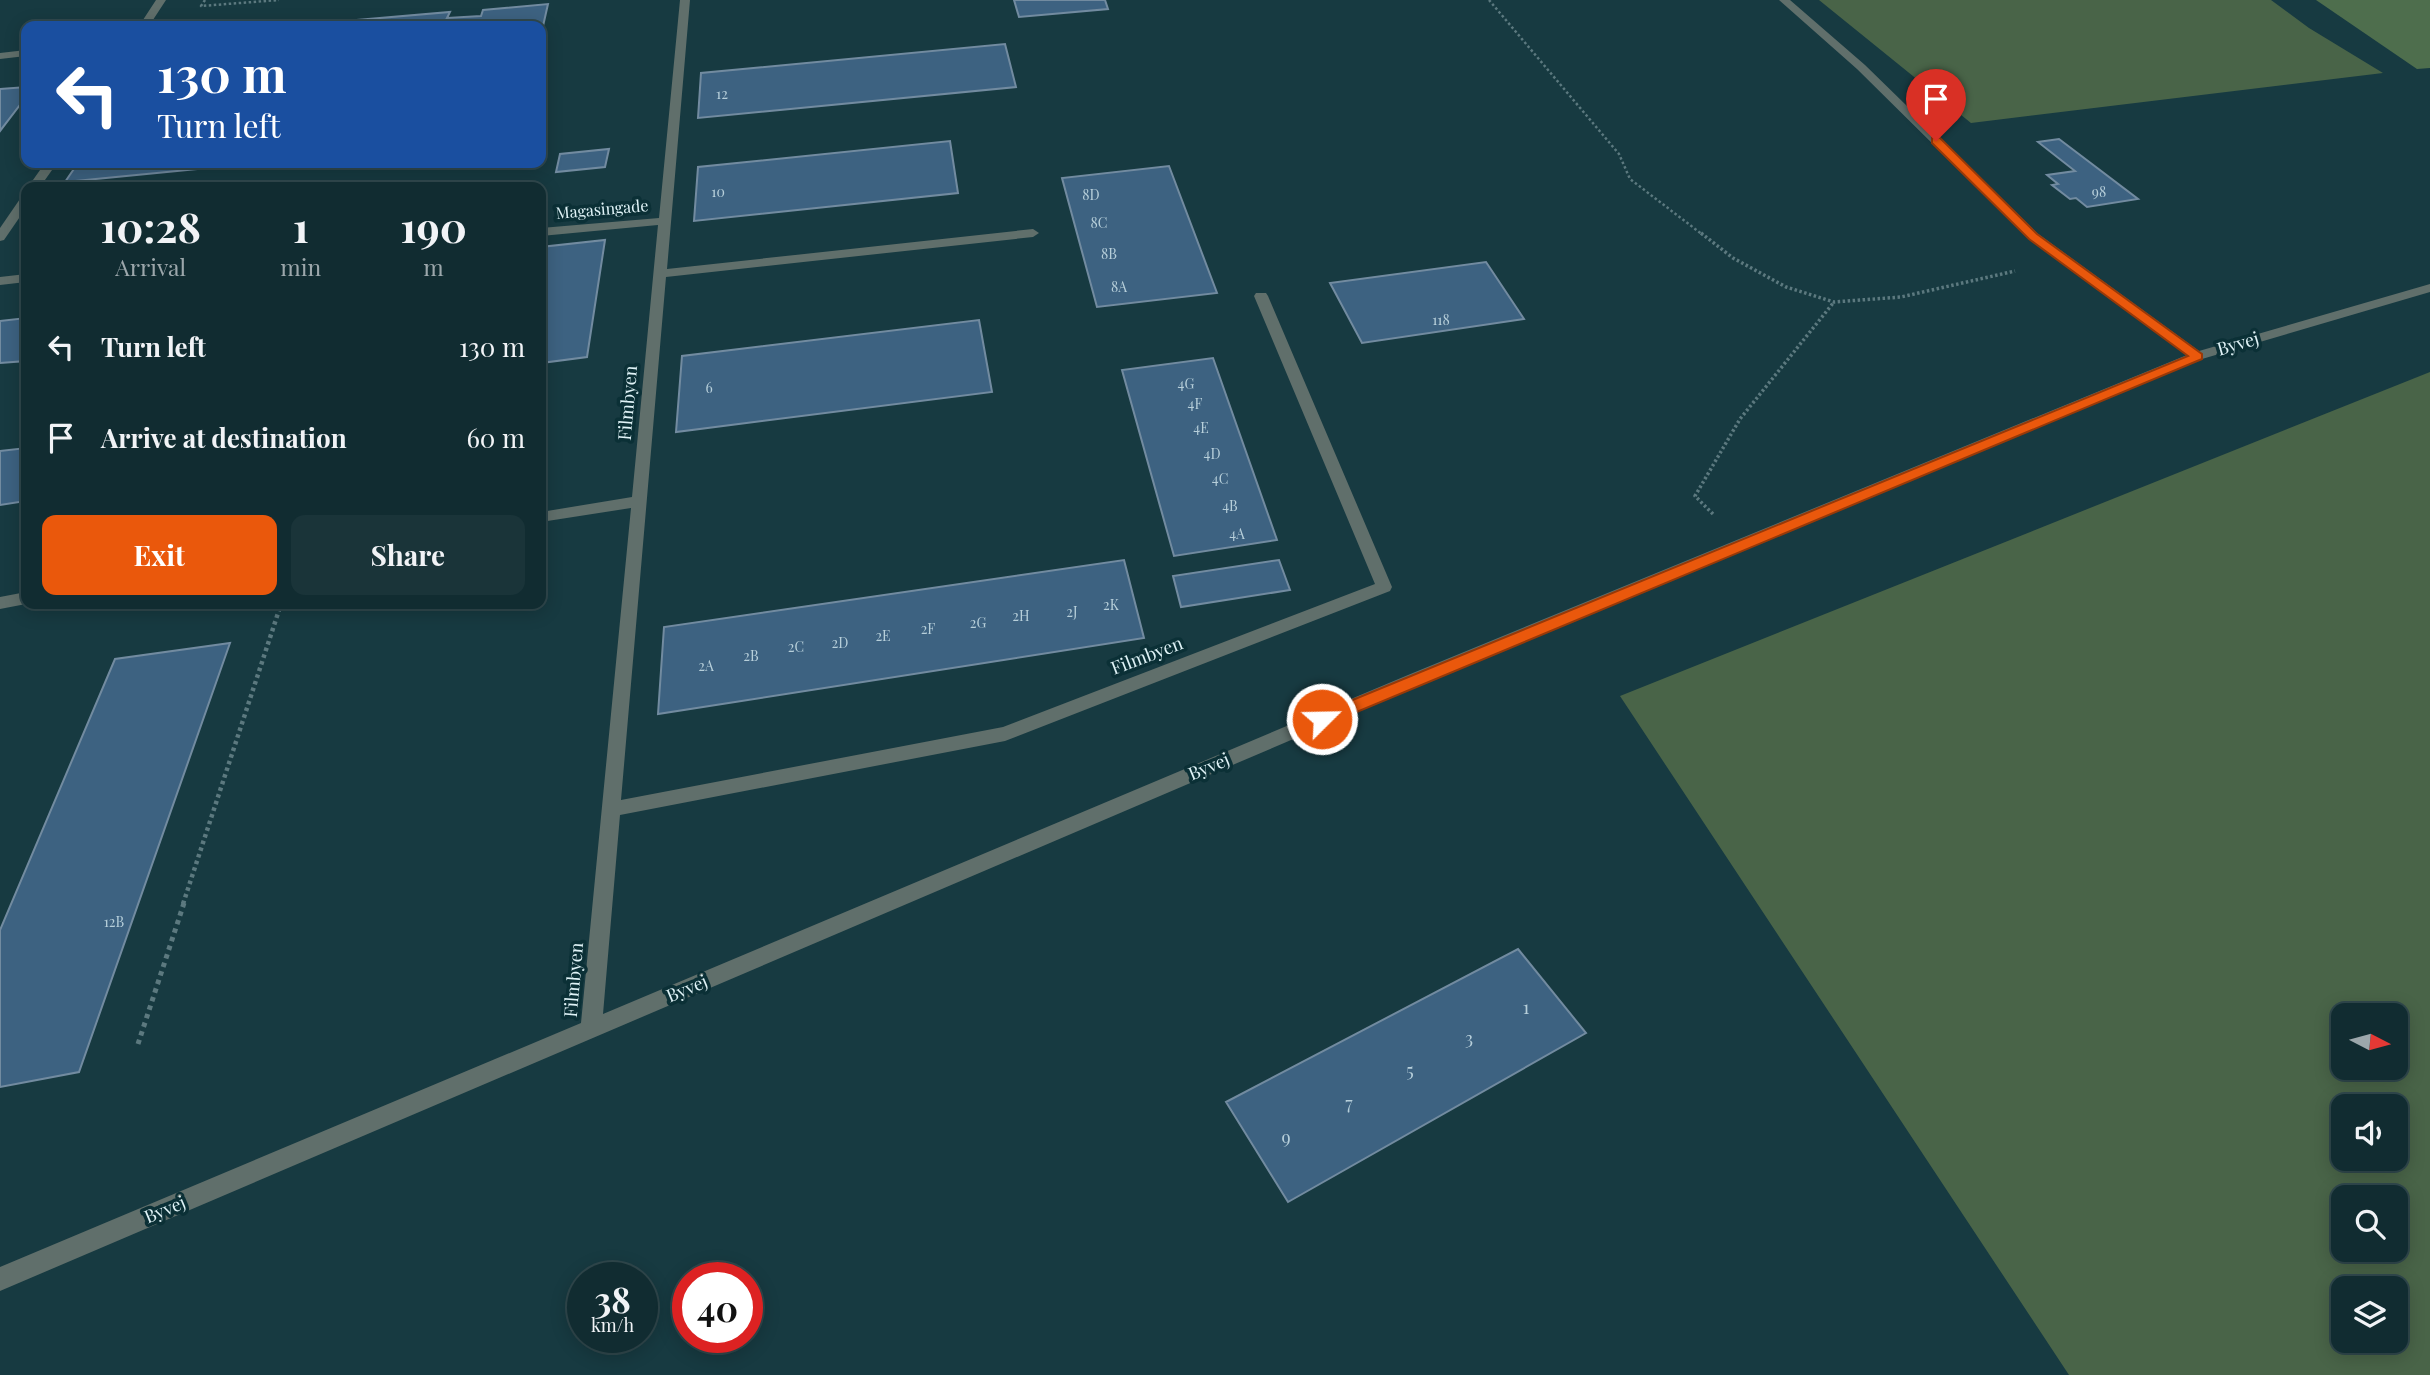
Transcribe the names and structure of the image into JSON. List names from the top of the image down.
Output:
{
  "streets": {
    "street": ["Magasingade", "Byvej", "Filmbyen"]
  },
  "crossings": [
    ["Magasingade", "Filmbyen"],
    ["Byvej", "Filmbyen"]
  ],
  "house_numbers": [
    "12",
    "10",
    "98",
    "8D",
    "8C",
    "8B",
    "8A",
    "118",
    "4G",
    "6",
    "4F",
    "4E",
    "4D",
    "4C",
    "4B",
    "4A",
    "2K",
    "2J",
    "2H",
    "2G",
    "2F",
    "2E",
    "2D",
    "2C",
    "2B",
    "2A",
    "12B",
    "1",
    "3",
    "5",
    "7",
    "9"
  ],
  "north": "right",
  "page": {
    "turn": ["130 m", "Turn left"],
    "eta": [
      "10:28",
      "Arrival",
      "1",
      "min",
      "190",
      "m"
    ],
    "list": [
      {
        "name": "Turn left",
        "value": "130 m"
      },
      {
        "name": "Arrive at destination",
        "value": "60 m"
      }
    ],
    "buttons": ["Exit", "Share"],
    "speed": "38 km/h",
    "limit": "40"
  }
}
